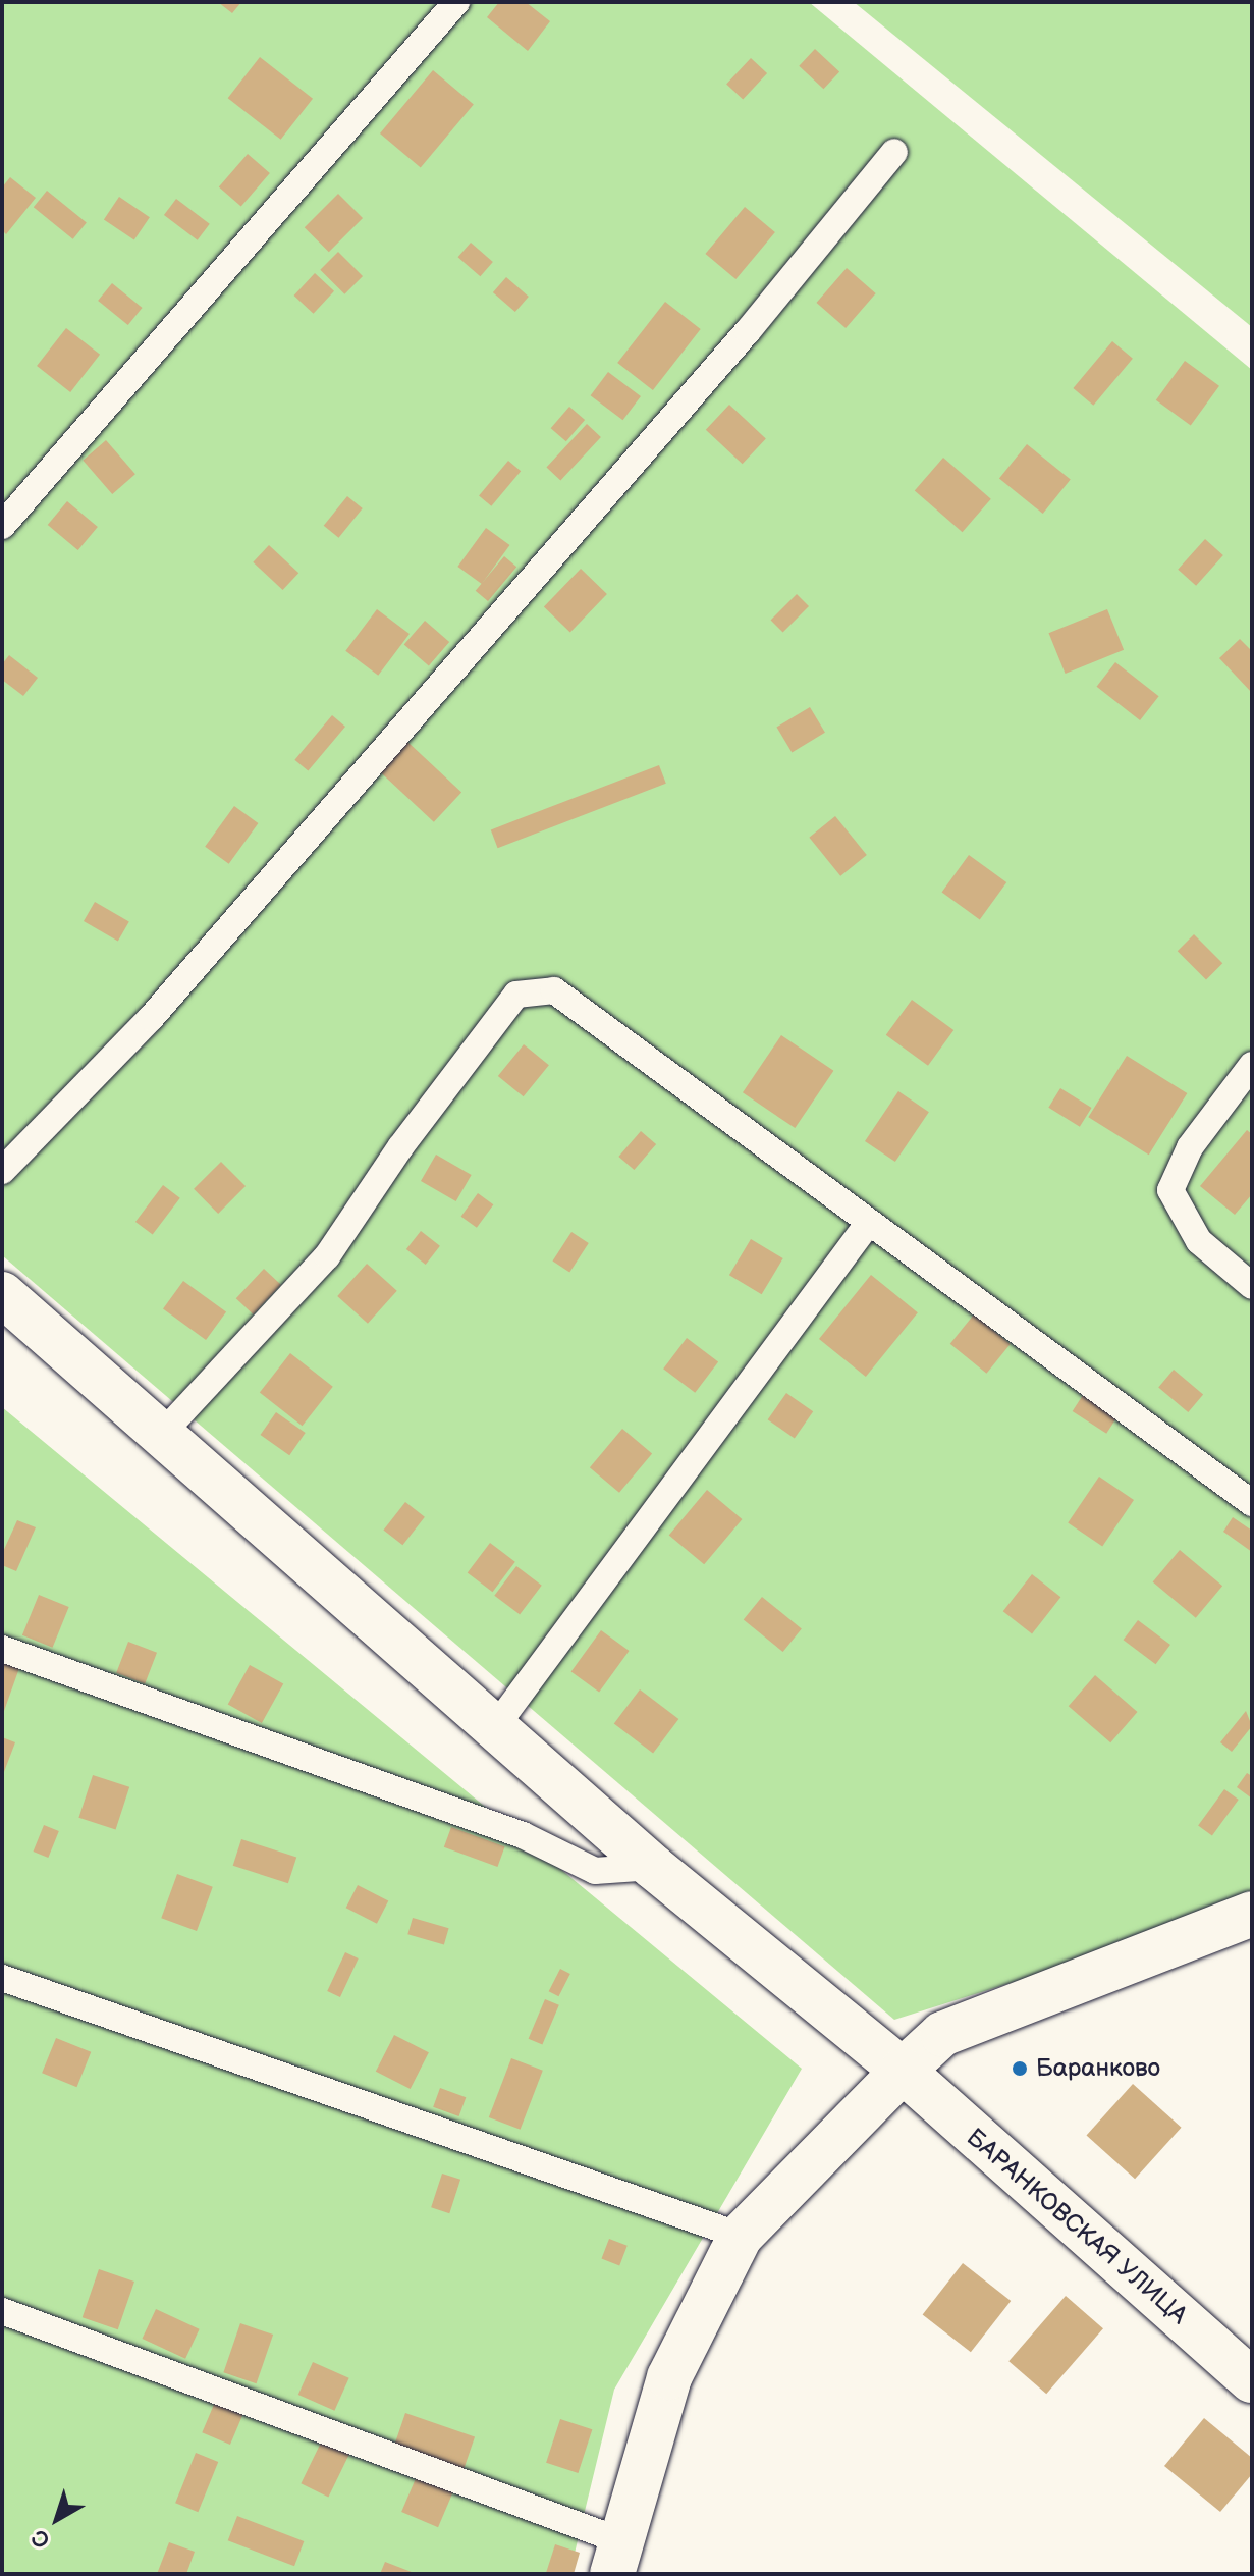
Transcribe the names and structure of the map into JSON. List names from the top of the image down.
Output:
{
  "streets": {
    "street": ["БАРАНКОВСКАЯ УЛИЦА"]
  },
  "places": ["Баранково"],
  "north": "bottom left"
}
